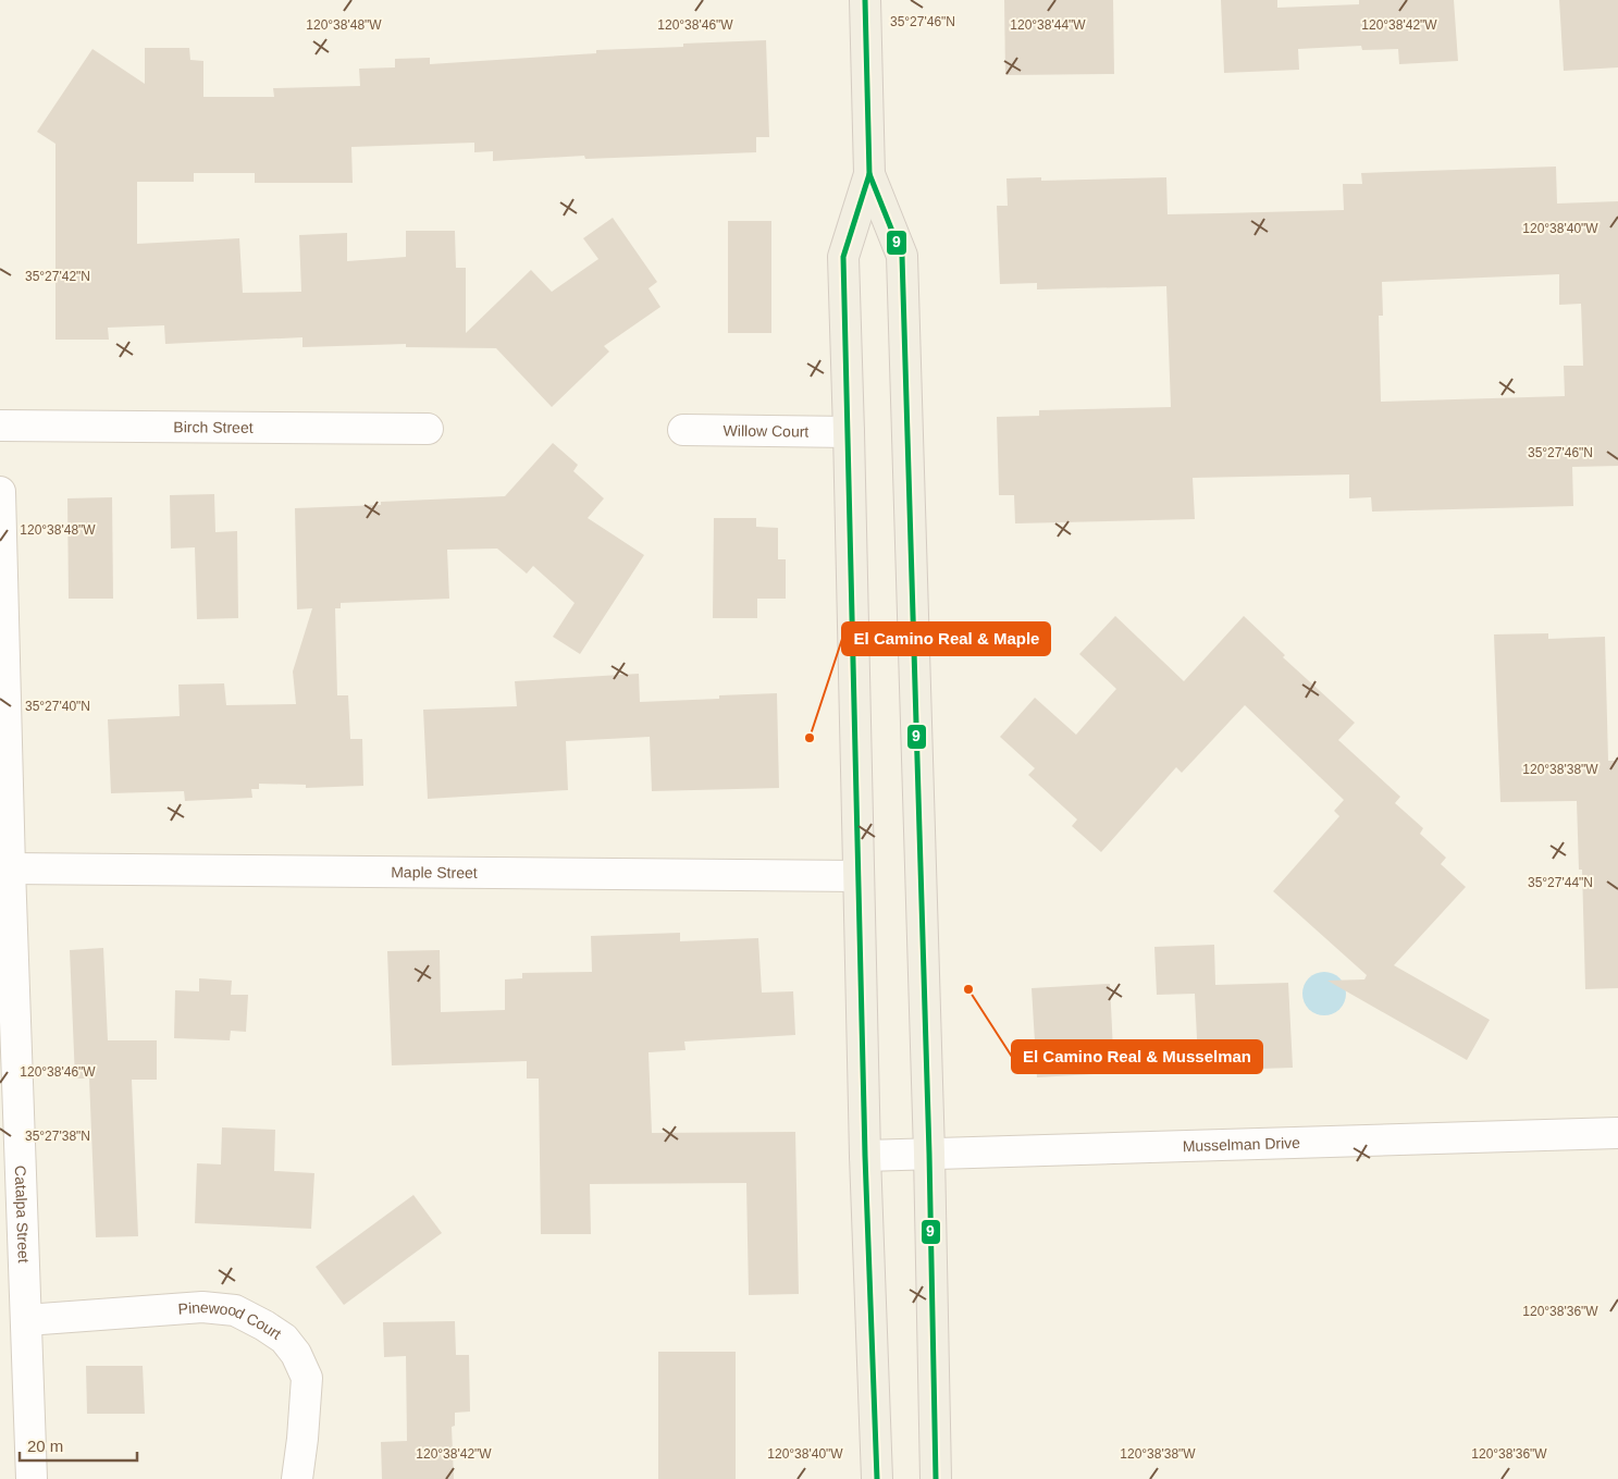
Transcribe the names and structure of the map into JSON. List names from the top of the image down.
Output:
{
  "streets": {
    "street": [
      "Birch Street",
      "Willow Court",
      "Maple Street",
      "Musselman Drive",
      "Catalpa Street",
      "Pinewood Court"
    ]
  },
  "crossings": [
    ["Maple Street", "Catalpa Street"],
    ["Catalpa Street", "Pinewood Court"]
  ],
  "places": ["El Camino Real & Maple", "El Camino Real & Musselman"],
  "lines": ["transit line 9"],
  "scale_bar": "20 m",
  "coordinates": [
    "35°27'46\"N",
    "120°38'42\"W",
    "120°38'48\"W",
    "120°38'46\"W",
    "120°38'44\"W",
    "120°38'40\"W",
    "35°27'42\"N",
    "35°27'40\"N",
    "120°38'38\"W",
    "35°27'44\"N",
    "35°27'38\"N",
    "120°38'36\"W"
  ]
}
